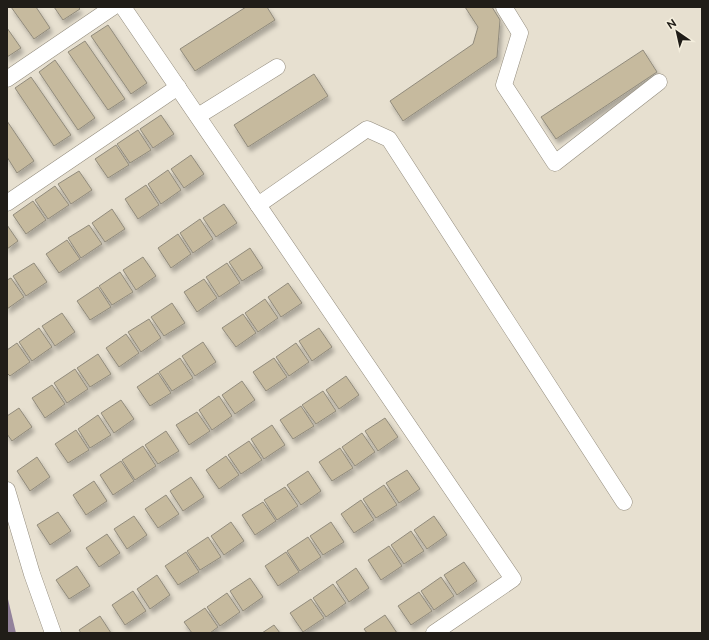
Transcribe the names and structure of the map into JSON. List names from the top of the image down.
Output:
{
  "north": "top left"
}
